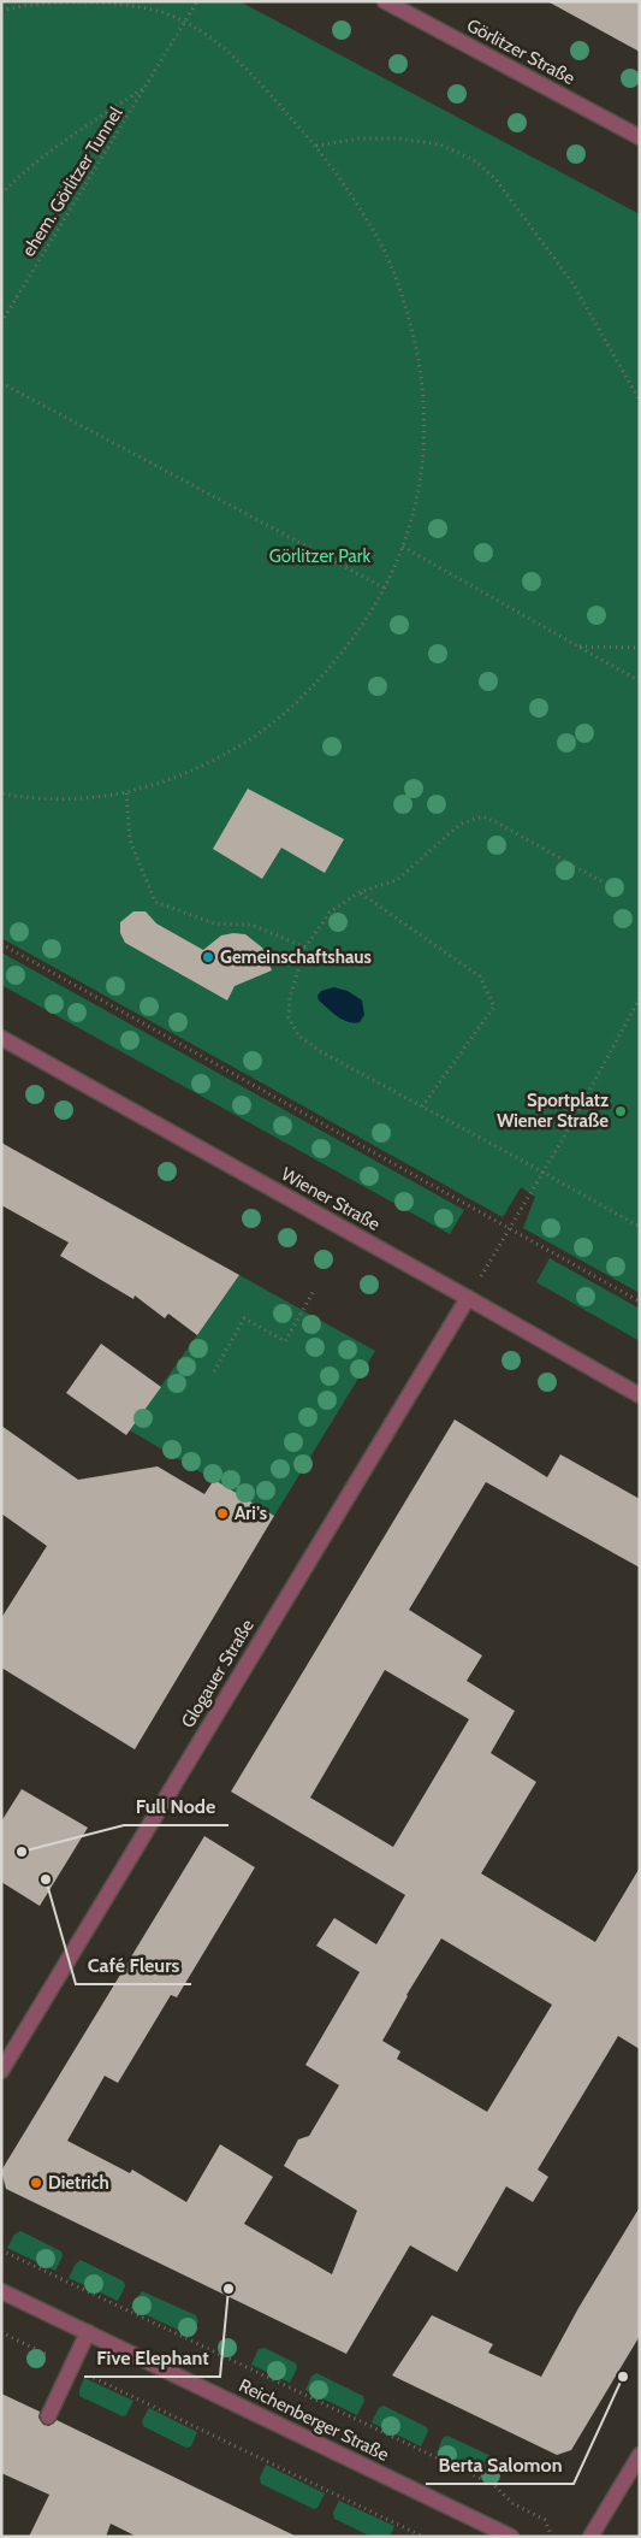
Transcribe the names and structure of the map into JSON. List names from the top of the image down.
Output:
{
  "streets": {
    "street": [
      "Görlitzer Straße",
      "Wiener Straße",
      "Glogauer Straße",
      "Reichenberger Straße"
    ],
    "path": ["ehem. Görlitzer Tunnel"]
  },
  "crossings": [
    ["Wiener Straße", "Glogauer Straße"]
  ],
  "parks": ["Görlitzer Park"],
  "places": [
    "Gemeinschaftshaus",
    "Sportplatz Wiener Straße",
    "Ari's",
    "Full Node",
    "Café Fleurs",
    "Dietrich",
    "Five Elephant",
    "Berta Salomon"
  ]
}
